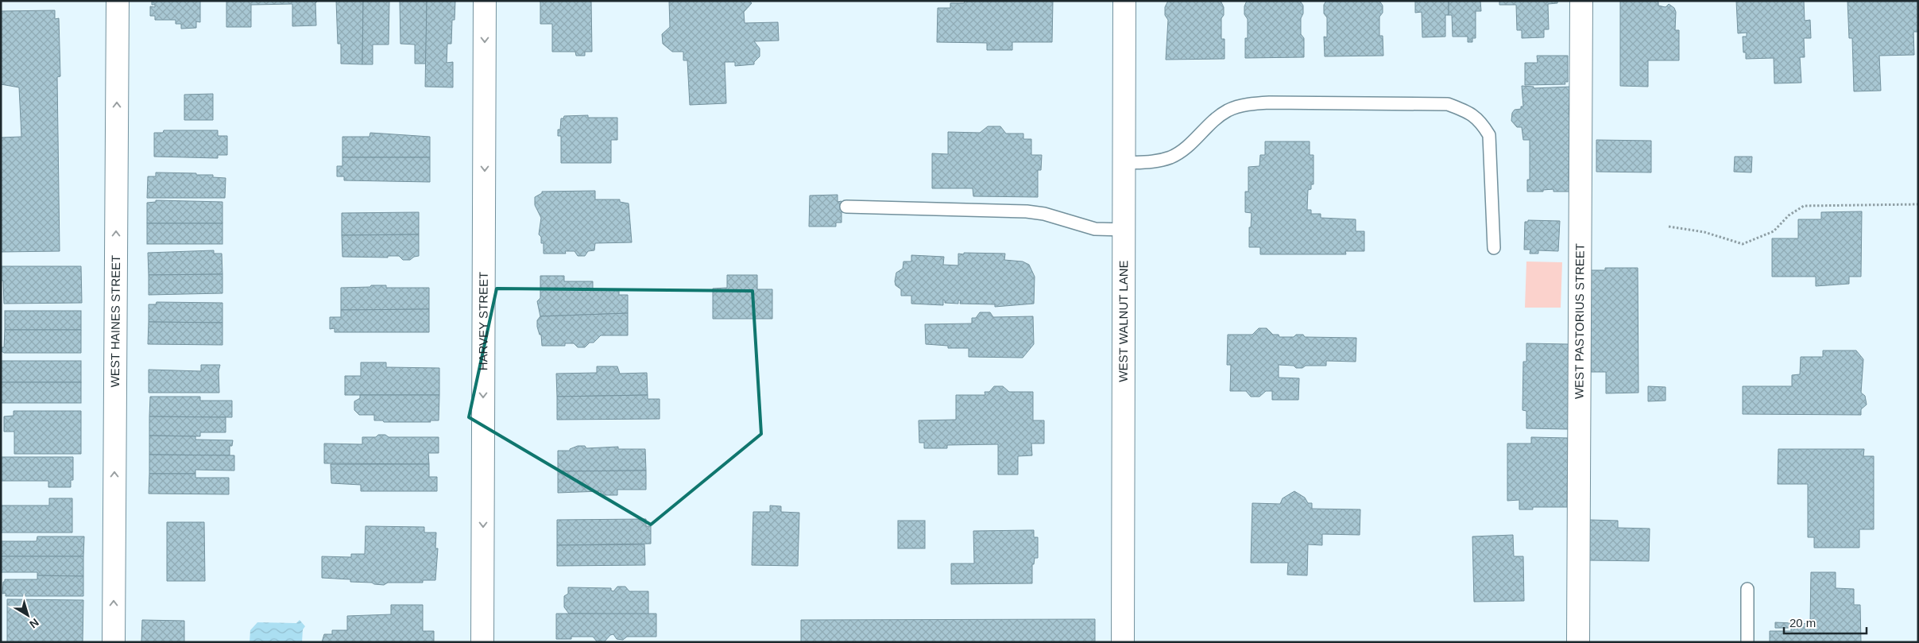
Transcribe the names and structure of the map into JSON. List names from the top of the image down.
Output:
{
  "streets": {
    "street": [
      "WEST HAINES STREET",
      "HARVEY STREET",
      "WEST PASTORIUS STREET",
      "WEST WALNUT LANE"
    ]
  },
  "one_way": ["WEST HAINES STREET", "HARVEY STREET"],
  "scale_bar": "20 m",
  "north": "bottom right"
}
